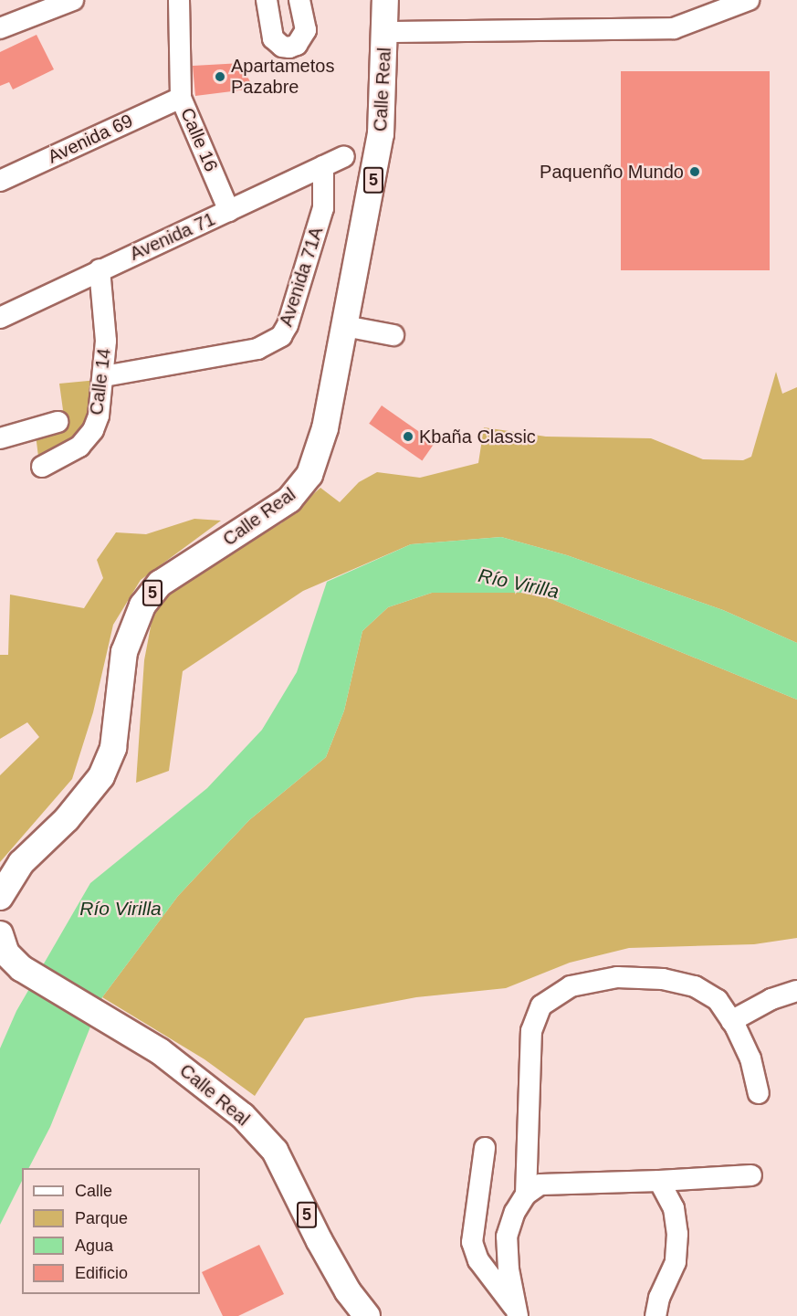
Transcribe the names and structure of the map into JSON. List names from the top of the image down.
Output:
{
  "streets": {
    "main road": ["Calle Real", "5"],
    "street": [
      "Avenida 69",
      "Calle 16",
      "Avenida 71",
      "Avenida 71A",
      "Calle 14"
    ]
  },
  "crossings": [
    ["Avenida 69", "Calle 16"],
    ["Calle 16", "Avenida 71"],
    ["Avenida 71", "Avenida 71A"],
    ["Avenida 71", "Calle 14"],
    ["Avenida 71A", "Calle 14"]
  ],
  "water": ["Río Virilla"],
  "places": ["Apartametos Pazabre", "Paquenño Mundo", "Kbaña Classic"],
  "legend": [
    "Calle",
    "Parque",
    "Agua",
    "Edificio"
  ]
}
